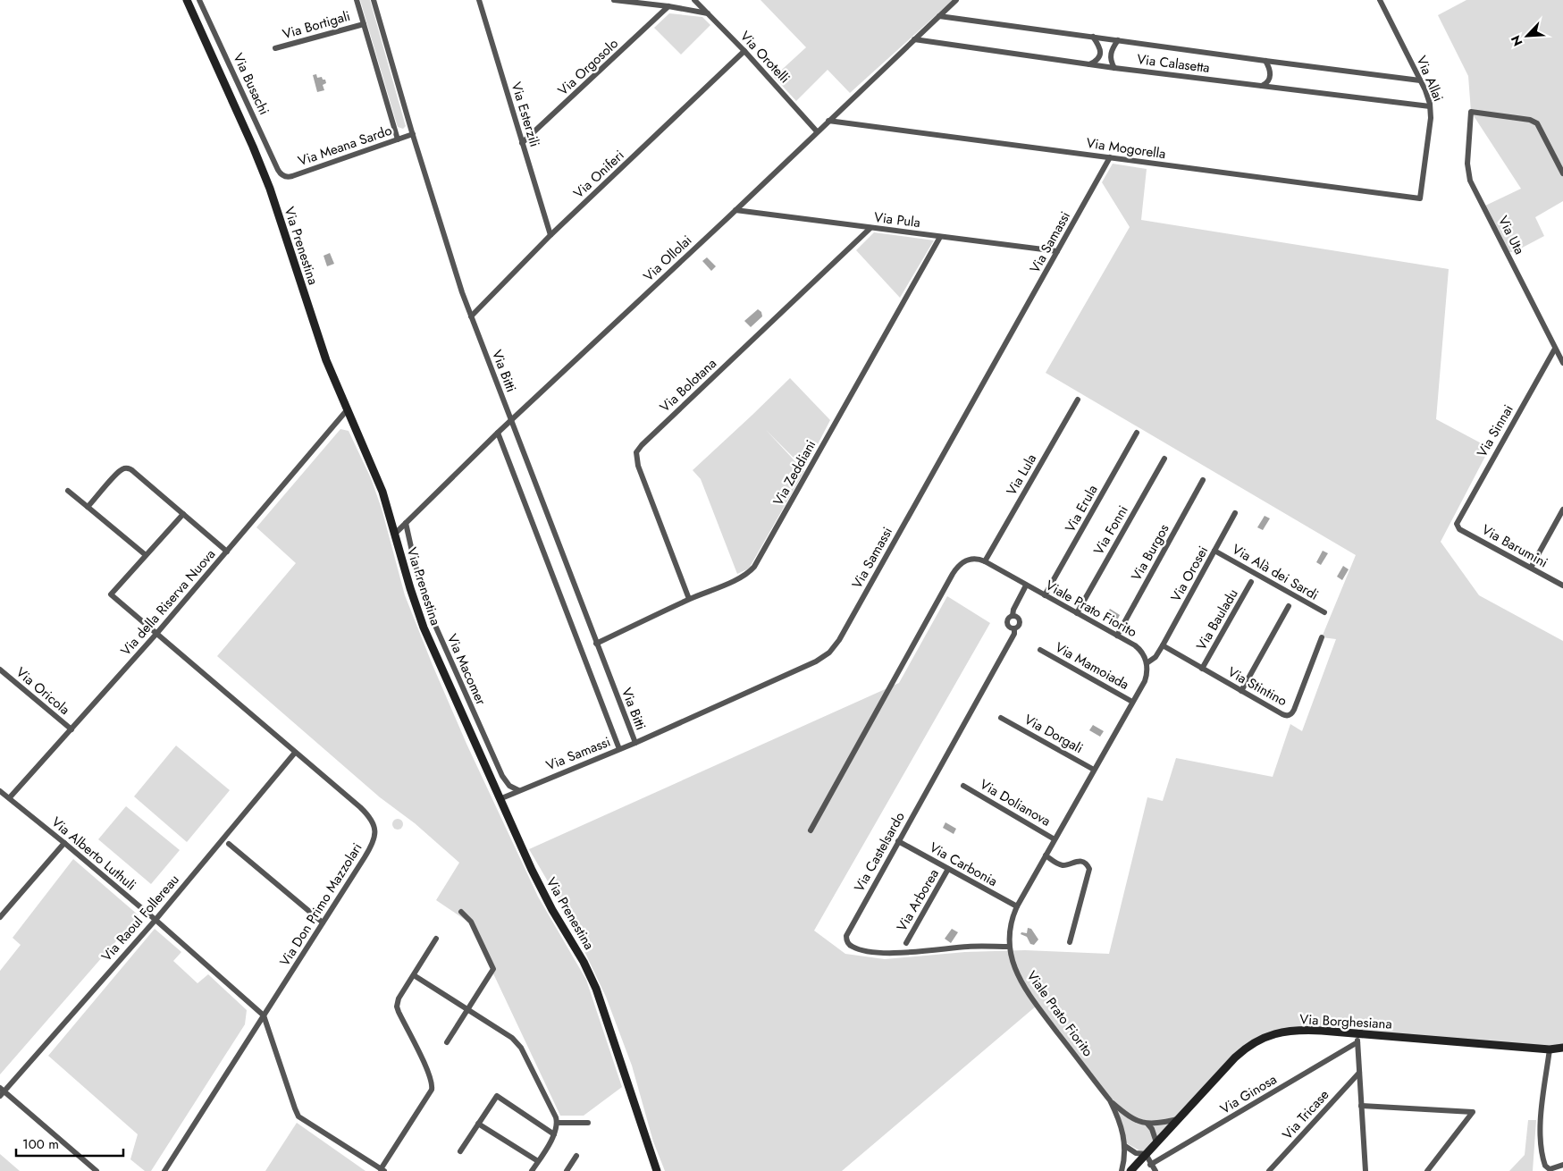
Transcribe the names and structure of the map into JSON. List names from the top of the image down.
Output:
{
  "streets": {
    "main road": ["Via Prenestina", "Via Borghesiana"],
    "street": [
      "Via Bortigali",
      "Via Orotelli",
      "Via Calasetta",
      "Via Orgosolo",
      "Via Allai",
      "Via Busachi",
      "Via Esterzili",
      "Via Meana Sardo",
      "Via Mogorella",
      "Via Oniferi",
      "Via Pula",
      "Via Uta",
      "Via Samassi",
      "Via Ollolai",
      "Via Bitti",
      "Via Bolotana",
      "Via Sinnai",
      "Via Zeddiani",
      "Via Lula",
      "Via Erula",
      "Via Fonni",
      "Via Barumini",
      "Via Burgos",
      "Via Alà dei Sardi",
      "Via Orosei",
      "Via della Riserva Nuova",
      "Viale Prato Fiorito",
      "Via Bauladu",
      "Via Mamoiada",
      "Via Macomer",
      "Via Stintino",
      "Via Oricola",
      "Via Dorgali",
      "Via Dolianova",
      "Via Castelsardo",
      "Via Alberto Luthuli",
      "Via Carbonia",
      "Via Arborea",
      "Via Don Primo Mazzolari",
      "Via Raoul Follereau",
      "Via Ginosa",
      "Via Tricase"
    ]
  },
  "crossings": [
    ["Via Orotelli", "Via Oniferi"],
    ["Via Orotelli", "Via Ollolai"],
    ["Via Calasetta", "Via Allai"],
    ["Via Calasetta", "Via Ollolai"],
    ["Via Orgosolo", "Via Esterzili"],
    ["Via Allai", "Via Mogorella"],
    ["Via Busachi", "Via Meana Sardo"],
    ["Via Esterzili", "Via Oniferi"],
    ["Via Meana Sardo", "Via Bitti"],
    ["Via Mogorella", "Via Samassi"],
    ["Via Mogorella", "Via Ollolai"],
    ["Via Oniferi", "Via Bitti"],
    ["Via Pula", "Via Samassi"],
    ["Via Pula", "Via Ollolai"],
    ["Via Pula", "Via Bolotana"],
    ["Via Pula", "Via Zeddiani"],
    ["Via Uta", "Via Sinnai"],
    ["Via Samassi", "Via Prenestina"],
    ["Via Samassi", "Via Bitti"],
    ["Via Samassi", "Via Macomer"],
    ["Via Prenestina", "Via Ollolai"],
    ["Via Prenestina", "Via della Riserva Nuova"],
    ["Via Ollolai", "Via Bitti"],
    ["Via Ollolai", "Via Macomer"],
    ["Via Bitti", "Via Zeddiani"],
    ["Via Bolotana", "Via Zeddiani"],
    ["Via Sinnai", "Via Barumini"],
    ["Via Lula", "Viale Prato Fiorito"],
    ["Via Erula", "Viale Prato Fiorito"],
    ["Via Fonni", "Viale Prato Fiorito"],
    ["Via Burgos", "Viale Prato Fiorito"],
    ["Via Alà dei Sardi", "Via Orosei"],
    ["Via Orosei", "Via Stintino"],
    ["Via della Riserva Nuova", "Via Oricola"],
    ["Via della Riserva Nuova", "Via Alberto Luthuli"],
    ["Via della Riserva Nuova", "Via Don Primo Mazzolari"],
    ["Viale Prato Fiorito", "Via Mamoiada"],
    ["Viale Prato Fiorito", "Via Dorgali"],
    ["Viale Prato Fiorito", "Via Dolianova"],
    ["Viale Prato Fiorito", "Via Castelsardo"],
    ["Viale Prato Fiorito", "Via Carbonia"],
    ["Via Bauladu", "Via Stintino"],
    ["Via Castelsardo", "Via Carbonia"],
    ["Via Alberto Luthuli", "Via Don Primo Mazzolari"],
    ["Via Alberto Luthuli", "Via Raoul Follereau"],
    ["Via Carbonia", "Via Arborea"],
    ["Via Don Primo Mazzolari", "Via Raoul Follereau"]
  ],
  "scale_bar": "100 m",
  "north": "bottom left"
}
